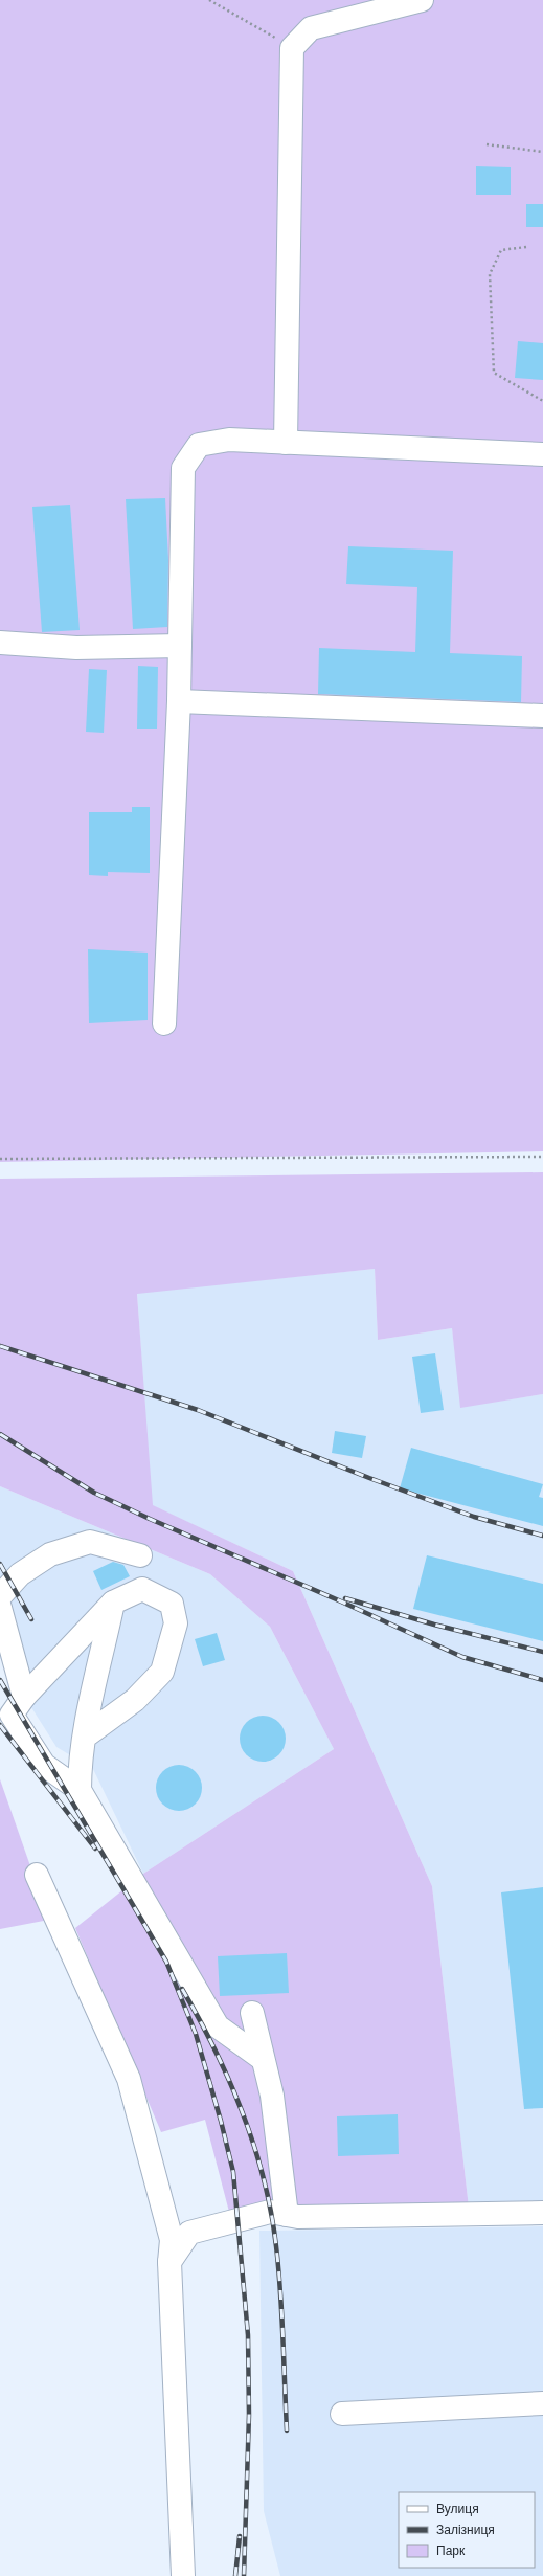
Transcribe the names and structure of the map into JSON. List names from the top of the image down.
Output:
{
  "legend": ["Вулиця", "Залізниця", "Парк"]
}
